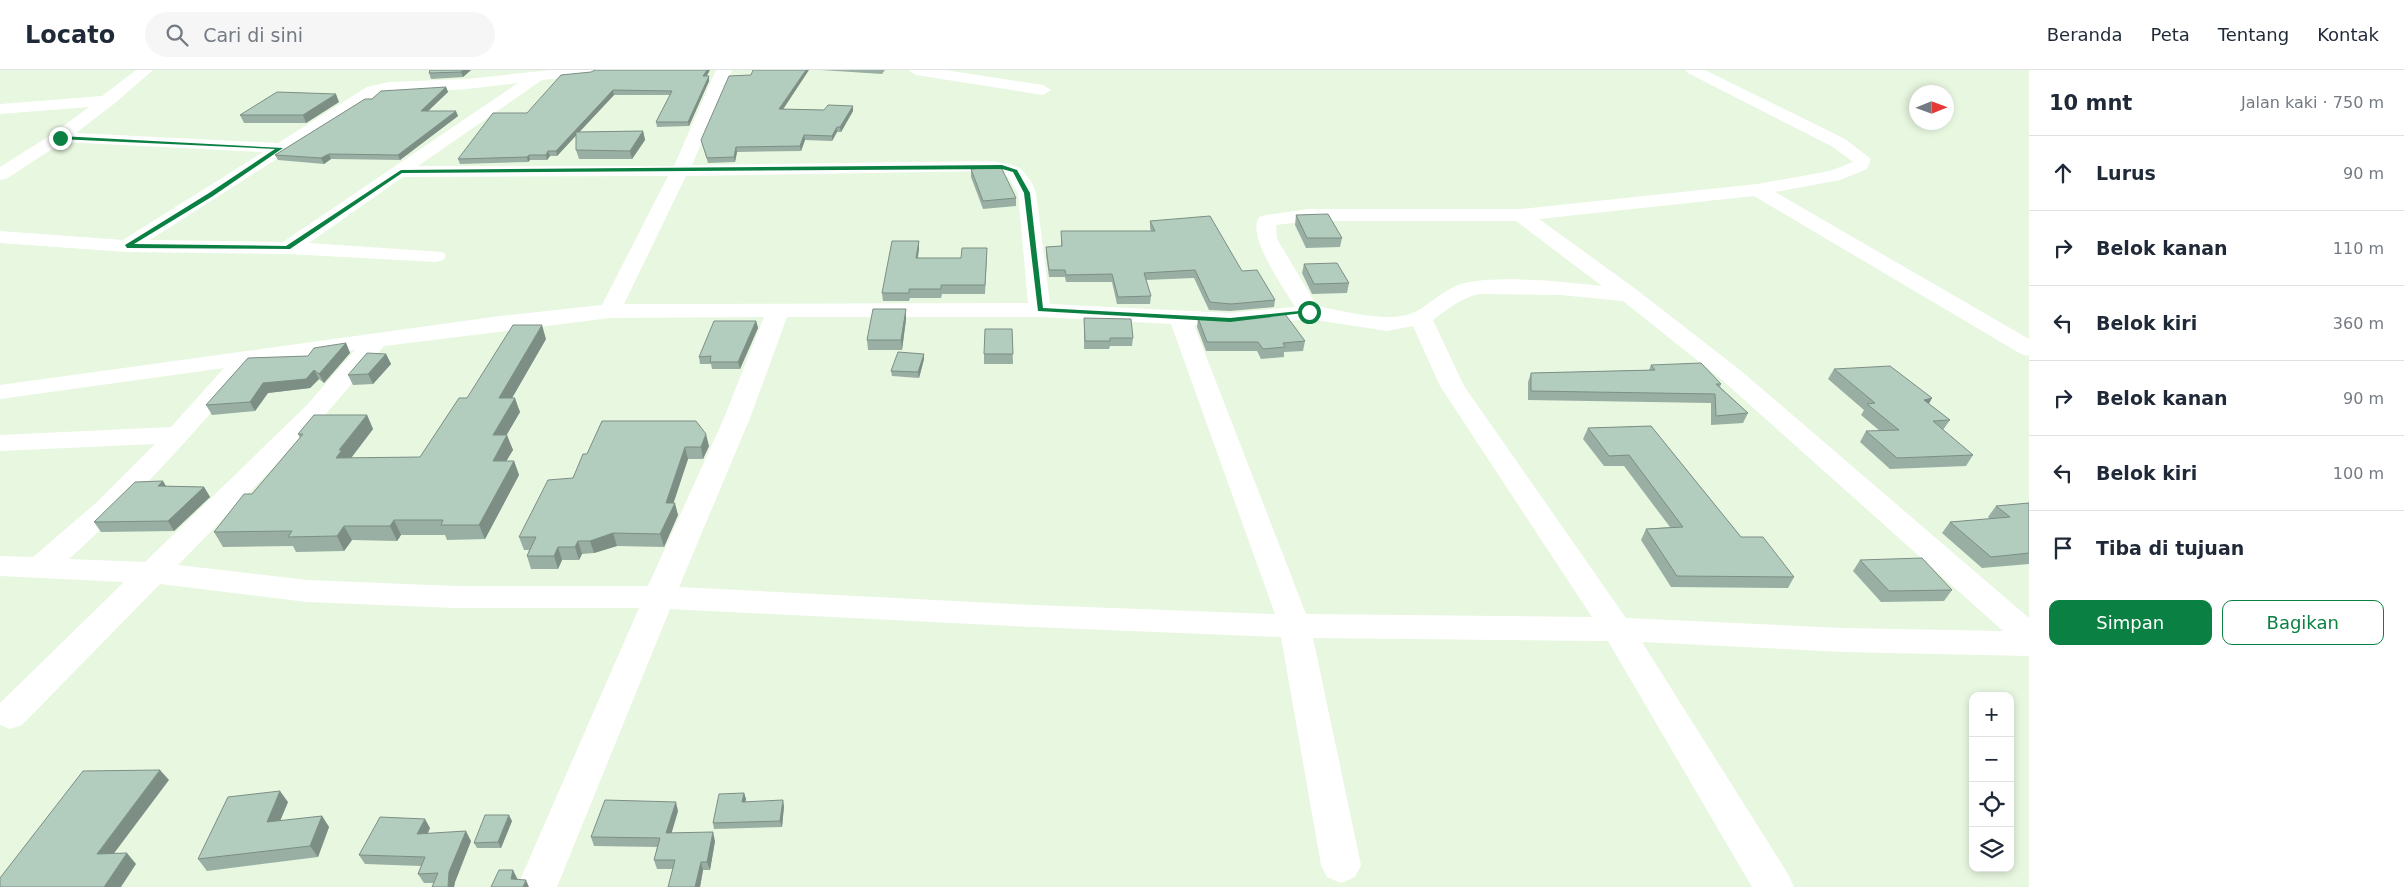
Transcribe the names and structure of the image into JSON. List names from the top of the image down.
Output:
{
  "north": "right",
  "page": {
    "header": "Locato",
    "search": "Cari di sini",
    "nav": [
      "Beranda",
      "Peta",
      "Tentang",
      "Kontak"
    ],
    "heading": ["10 mnt", "Jalan kaki · 750 m"],
    "list": [
      ["Lurus", "90 m"],
      ["Belok kanan", "110 m"],
      ["Belok kiri", "360 m"],
      ["Belok kanan", "90 m"],
      ["Belok kiri", "100 m"],
      "Tiba di tujuan"
    ],
    "buttons": ["Simpan", "Bagikan"],
    "map_buttons": ["+", "−"]
  }
}
